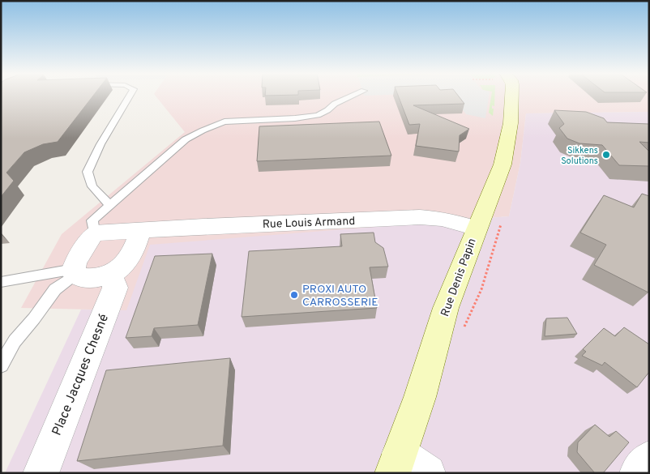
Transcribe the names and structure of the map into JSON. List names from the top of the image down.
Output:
{
  "streets": {
    "street": ["Rue Louis Armand", "Rue Denis Papin", "Place Jacques Chesné"]
  },
  "crossings": [
    ["Rue Louis Armand", "Rue Denis Papin"]
  ],
  "places": ["Sikkens Solutions", "PROXI AUTO CARROSSERIE"]
}
